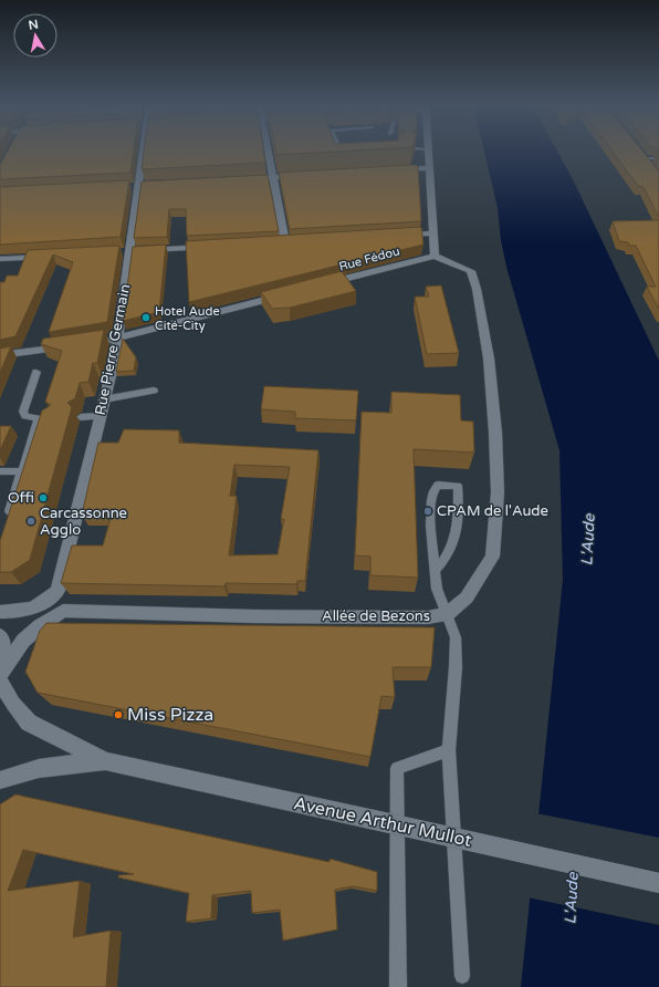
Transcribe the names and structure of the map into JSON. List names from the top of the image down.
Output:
{
  "streets": {
    "street": [
      "Rue Fédou",
      "Rue Pierre Germain",
      "Allée de Bezons",
      "Avenue Arthur Mullot"
    ]
  },
  "crossings": [
    ["Rue Fédou", "Allée de Bezons"],
    ["Rue Pierre Germain", "Allée de Bezons"]
  ],
  "water": ["L'Aude"],
  "places": [
    "Hotel Aude Cité-City",
    "Offi",
    "CPAM de l'Aude",
    "Carcassonne Agglo",
    "Miss Pizza"
  ],
  "north": "top"
}
